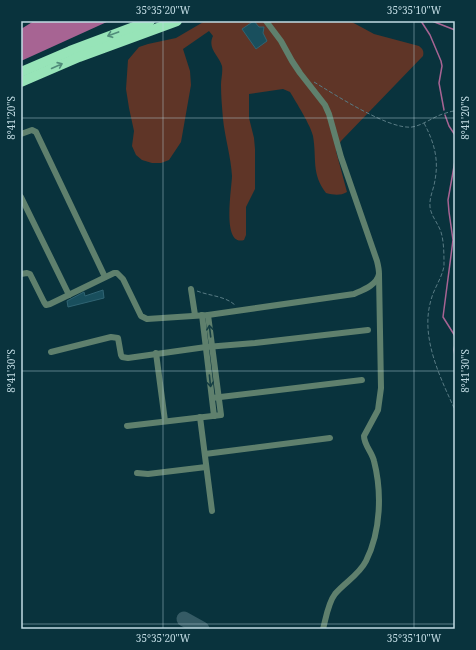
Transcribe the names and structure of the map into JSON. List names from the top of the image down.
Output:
{
  "coordinates": [
    "35°35'20\"W",
    "35°35'10\"W",
    "8°41'20\"S",
    "8°41'30\"S"
  ]
}
